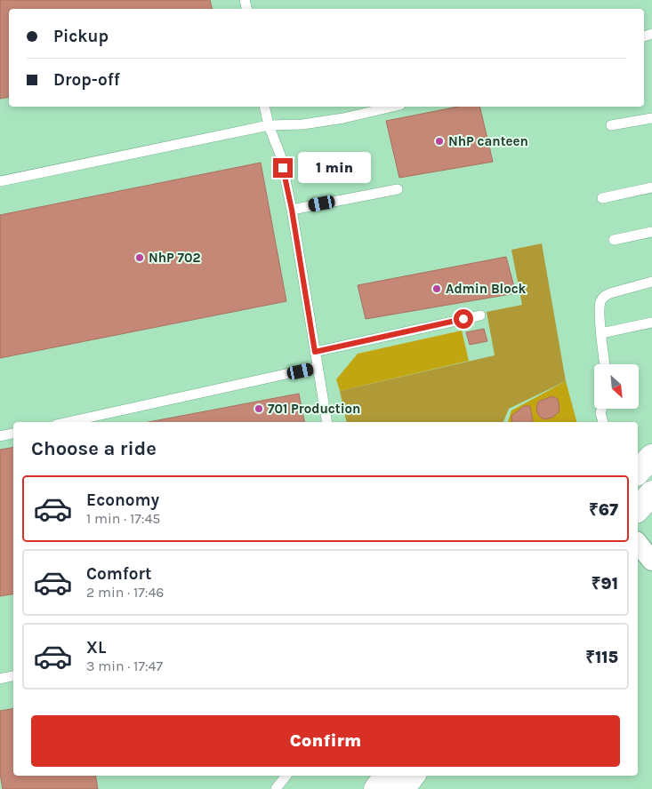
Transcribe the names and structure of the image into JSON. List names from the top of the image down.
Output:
{
  "places": [
    "NhP canteen",
    "NhP 702",
    "Admin Block",
    "701 Production"
  ],
  "north": "bottom right",
  "page": {
    "banner": ["Pickup", "Drop-off"],
    "bubble": "1 min",
    "heading": "Choose a ride",
    "list": [
      {
        "name": "Economy",
        "note": "1 min · 17:45",
        "value": "₹67"
      },
      {
        "name": "Comfort",
        "note": "2 min · 17:46",
        "value": "₹91"
      },
      {
        "name": "XL",
        "note": "3 min · 17:47",
        "value": "₹115"
      }
    ],
    "buttons": "Confirm"
  }
}
